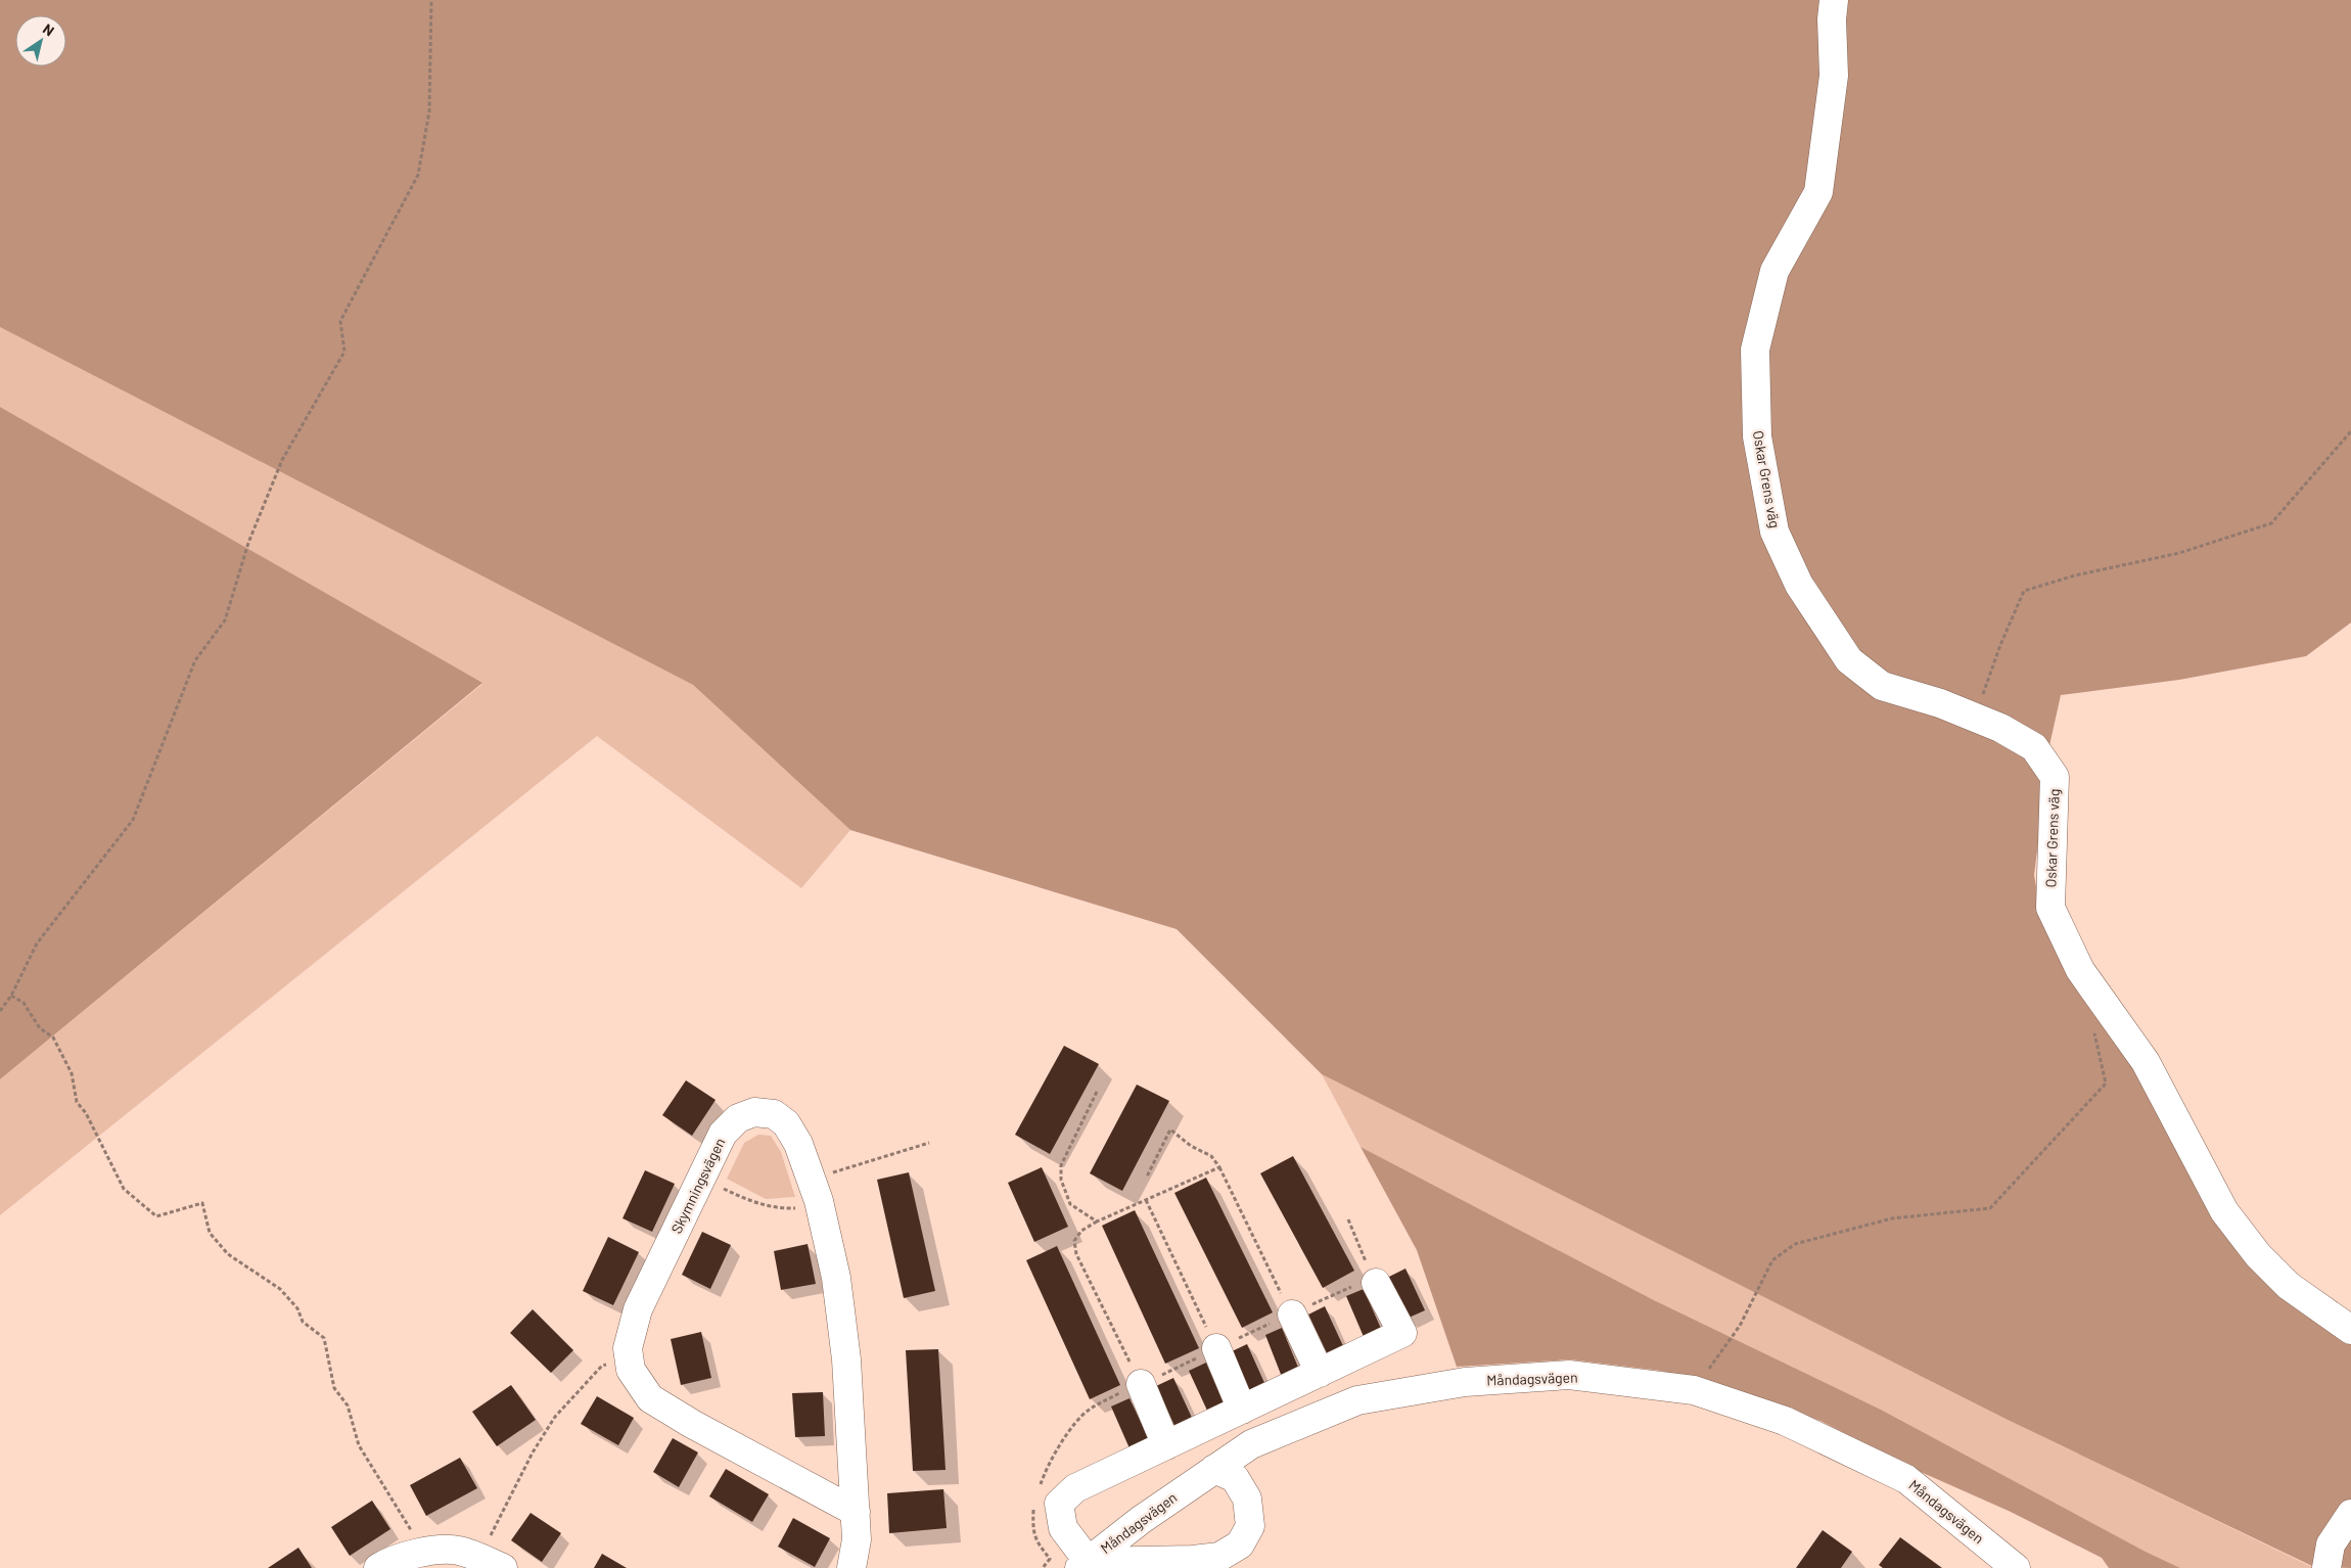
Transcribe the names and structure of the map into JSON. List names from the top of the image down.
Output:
{
  "streets": {
    "street": ["Oskar Grens väg", "Skymningsvägen", "Måndagsvägen"]
  },
  "north": "top right"
}
